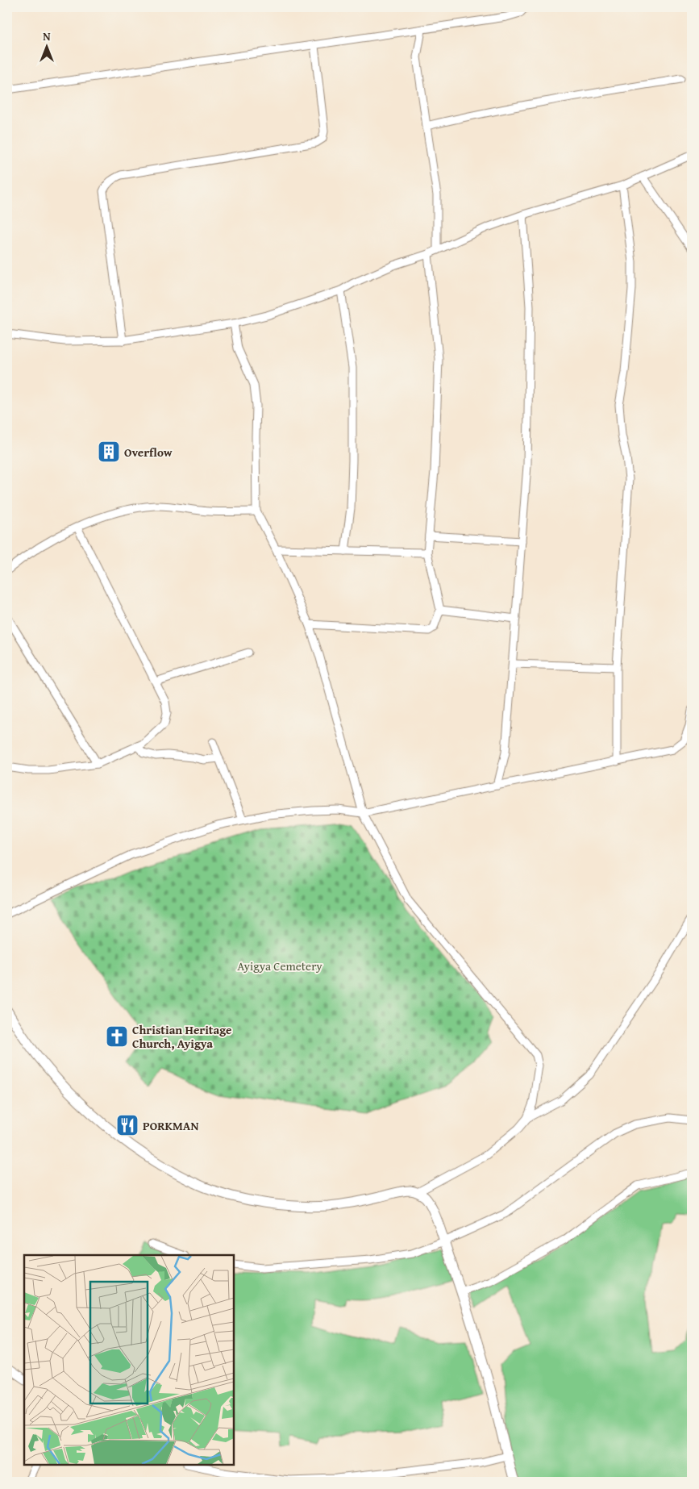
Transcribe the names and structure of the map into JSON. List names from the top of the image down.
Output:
{
  "parks": ["Ayigya Cemetery"],
  "places": {
    "building": ["Overflow"],
    "church": ["Christian Heritage Church, Ayigya"],
    "restaurant": ["PORKMAN"]
  },
  "north": "top"
}
